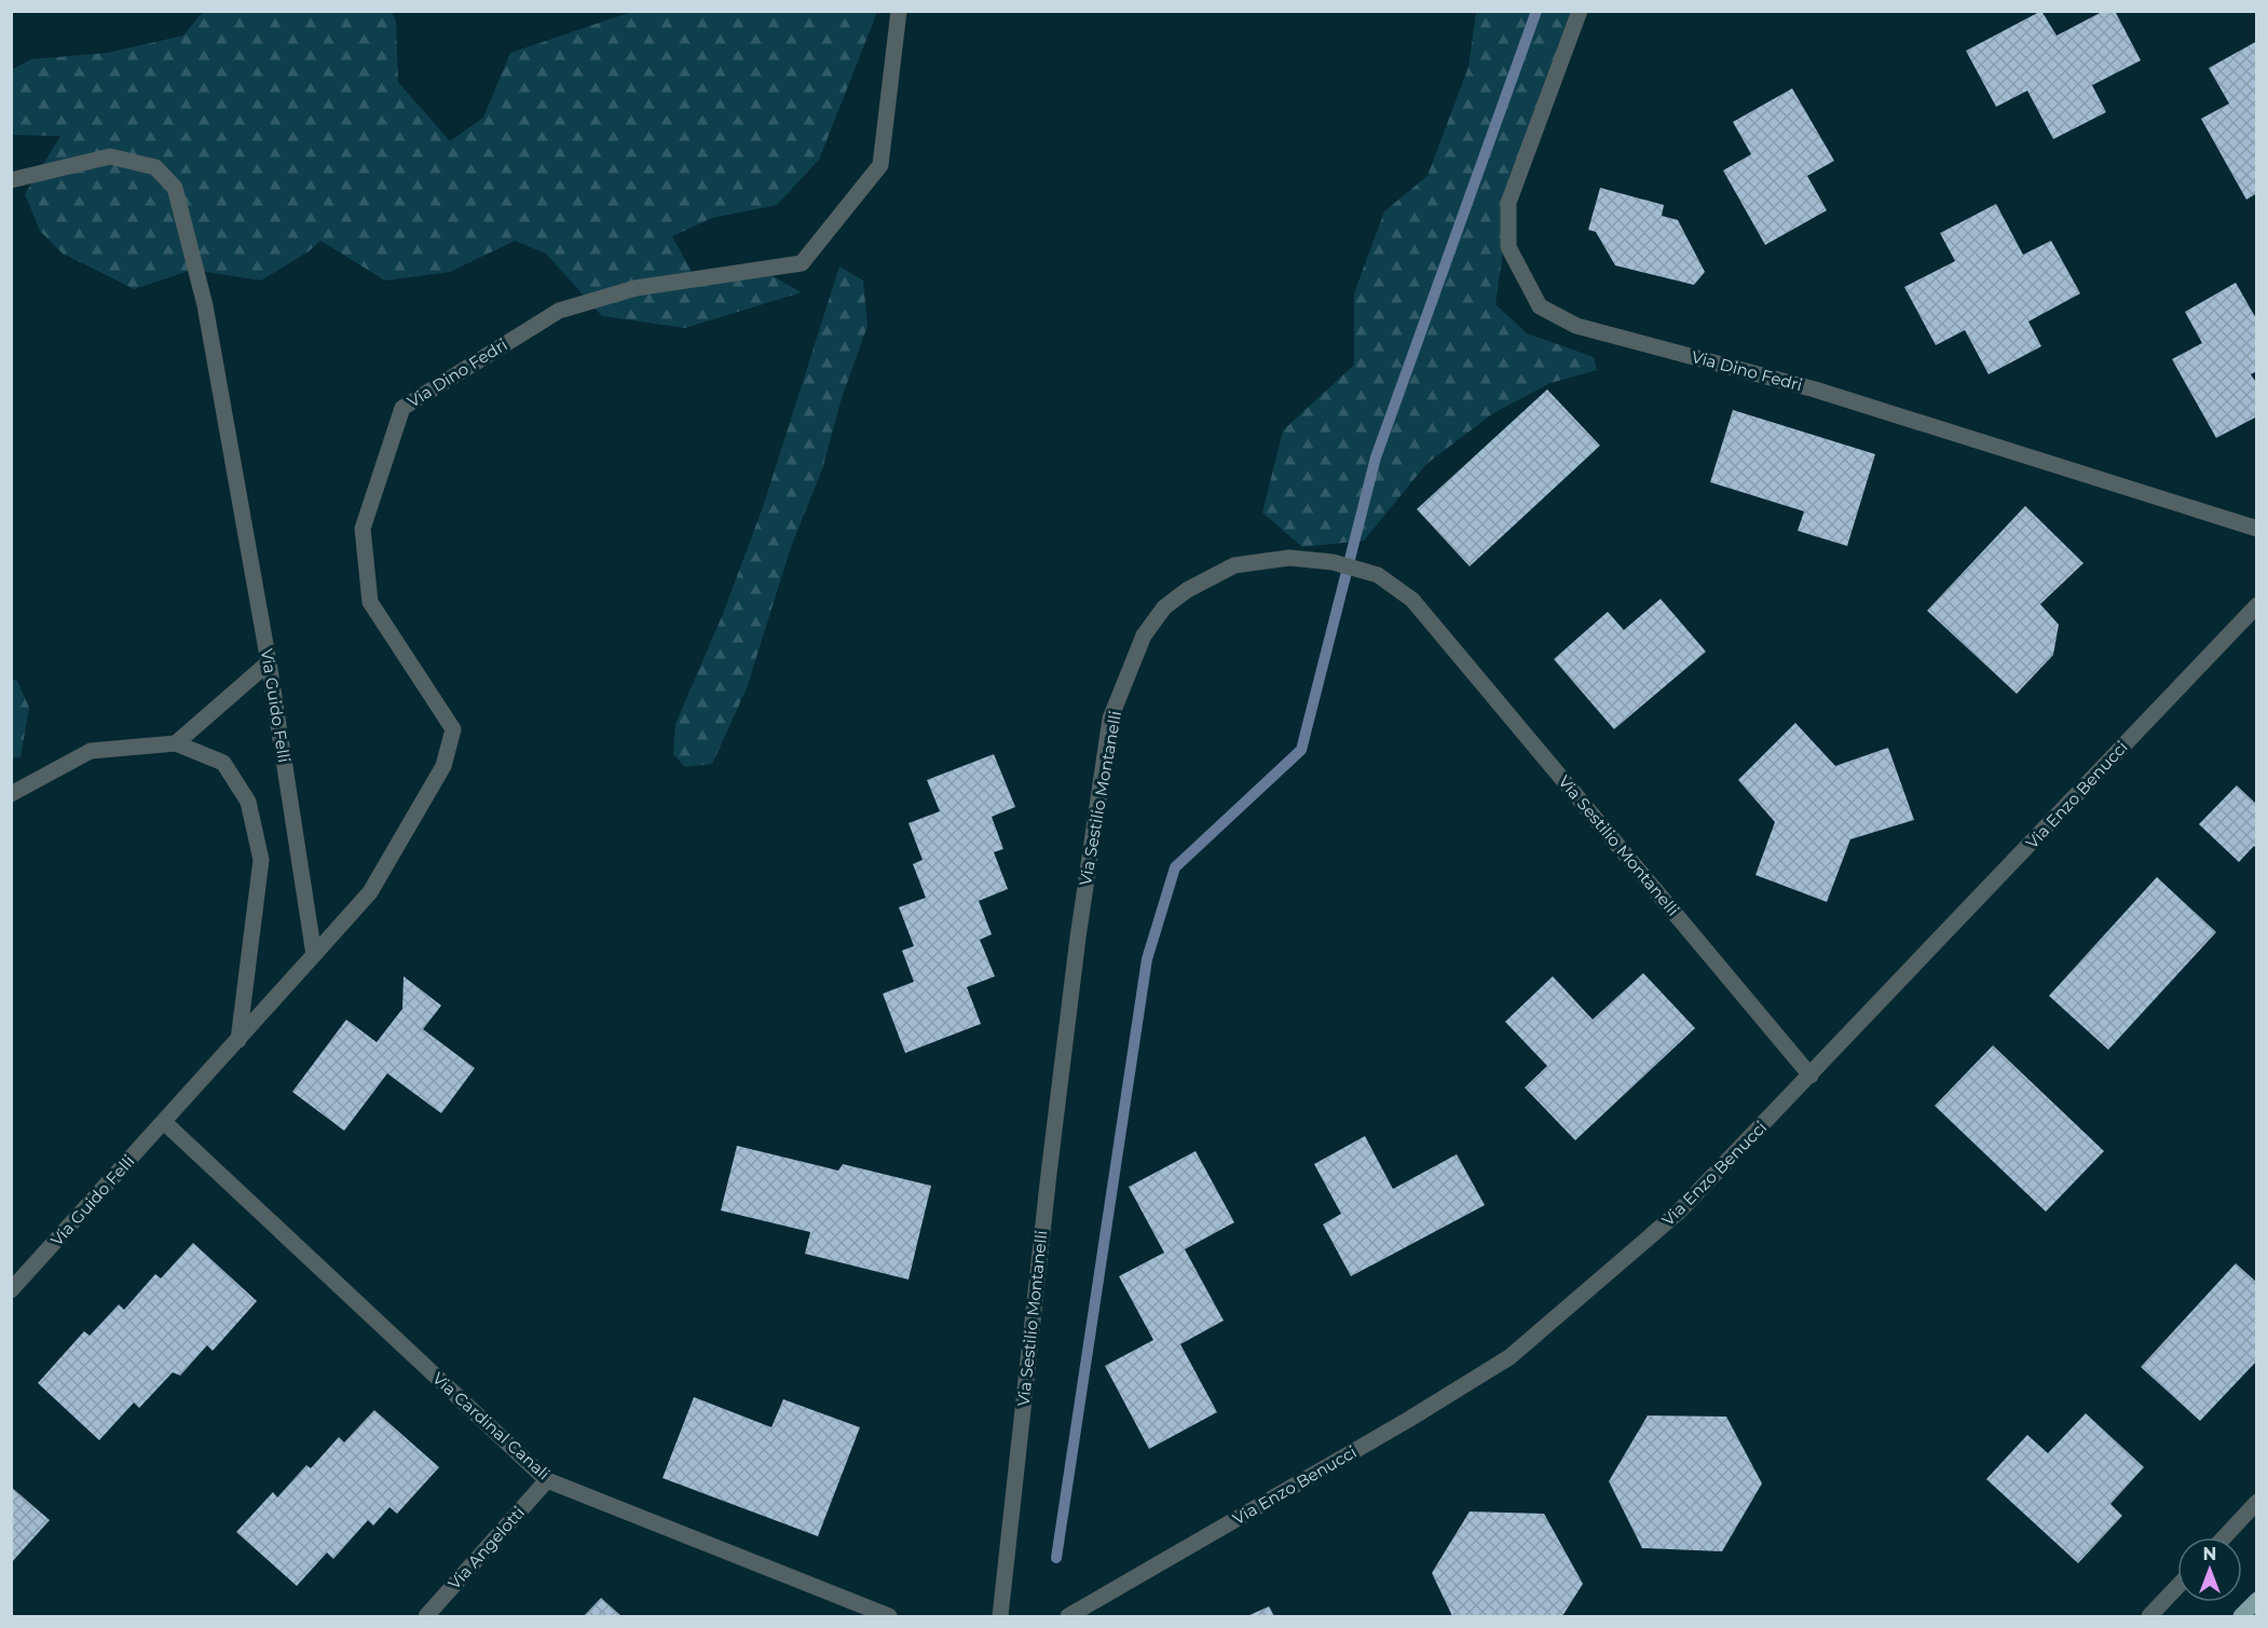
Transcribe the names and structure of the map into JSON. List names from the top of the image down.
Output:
{
  "streets": {
    "street": [
      "Via Dino Fedri",
      "Via Guido Felli",
      "Via Enzo Benucci",
      "Via Sestilio Montanelli",
      "Via Cardinal Canali",
      "Via Angelotti"
    ]
  },
  "crossings": [
    ["Via Dino Fedri", "Via Guido Felli"],
    ["Via Guido Felli", "Via Cardinal Canali"],
    ["Via Enzo Benucci", "Via Sestilio Montanelli"],
    ["Via Cardinal Canali", "Via Angelotti"]
  ],
  "north": "top"
}
